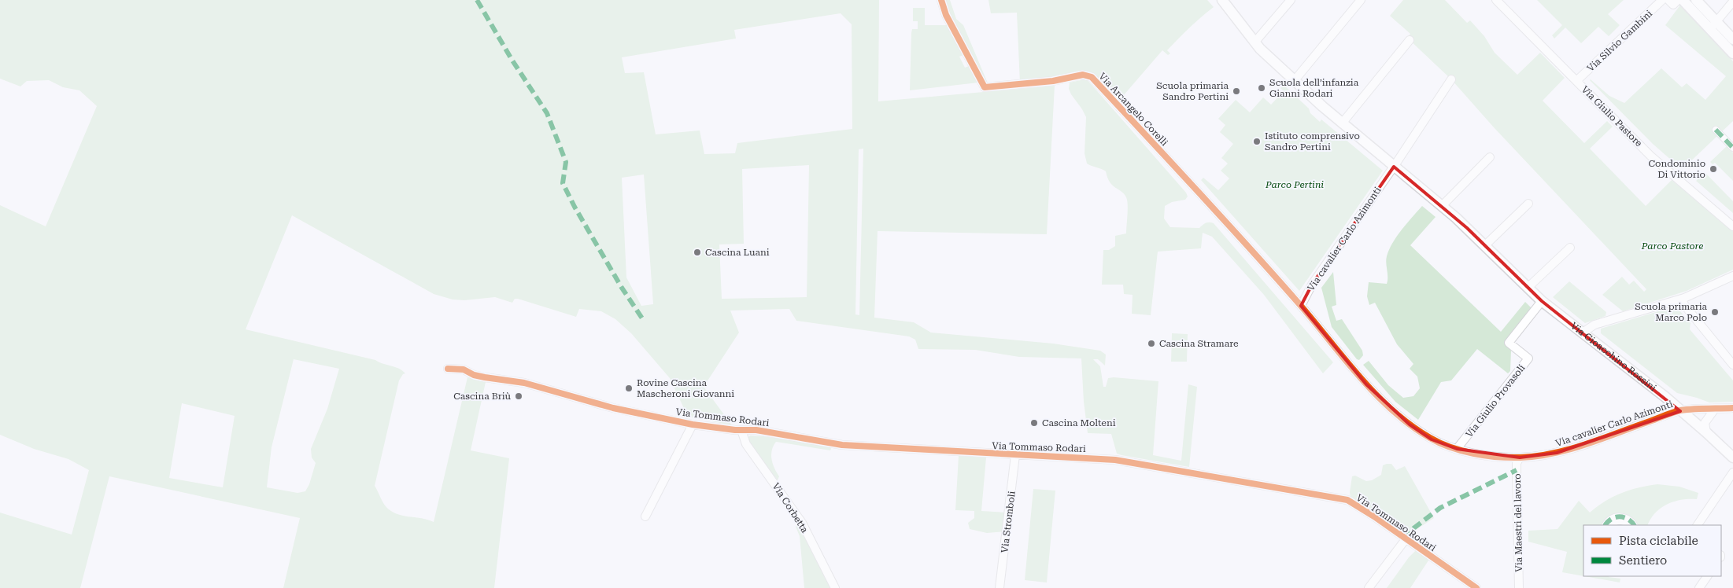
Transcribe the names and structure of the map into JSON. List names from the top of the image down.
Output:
{
  "streets": {
    "street": [
      "Via Silvio Gambini",
      "Via Arcangelo Corelli",
      "Via Giulio Pastore",
      "Via cavalier Carlo Azimonti",
      "Via Gioacchino Rossini",
      "Via Giulio Provasoli",
      "Via Tommaso Rodari",
      "Via Corbetta",
      "Via Stromboli",
      "Via Maestri del lavoro"
    ]
  },
  "crossings": [
    ["Via Silvio Gambini", "Via Giulio Pastore"],
    ["Via Arcangelo Corelli", "Via cavalier Carlo Azimonti"],
    ["Via cavalier Carlo Azimonti", "Via Gioacchino Rossini"],
    ["Via cavalier Carlo Azimonti", "Via Giulio Provasoli"],
    ["Via cavalier Carlo Azimonti", "Via Maestri del lavoro"],
    ["Via Gioacchino Rossini", "Via Giulio Provasoli"],
    ["Via Tommaso Rodari", "Via Corbetta"],
    ["Via Tommaso Rodari", "Via Stromboli"]
  ],
  "parks": ["Parco Pertini", "Parco Pastore"],
  "places": [
    "Scuola dell’infanzia Gianni Rodari",
    "Scuola primaria Sandro Pertini",
    "Istituto comprensivo Sandro Pertini",
    "Condominio Di Vittorio",
    "Cascina Luani",
    "Scuola primaria Marco Polo",
    "Cascina Stramare",
    "Rovine Cascina Mascheroni Giovanni",
    "Cascina Briù",
    "Cascina Molteni"
  ],
  "legend": ["Pista ciclabile", "Sentiero"]
}
